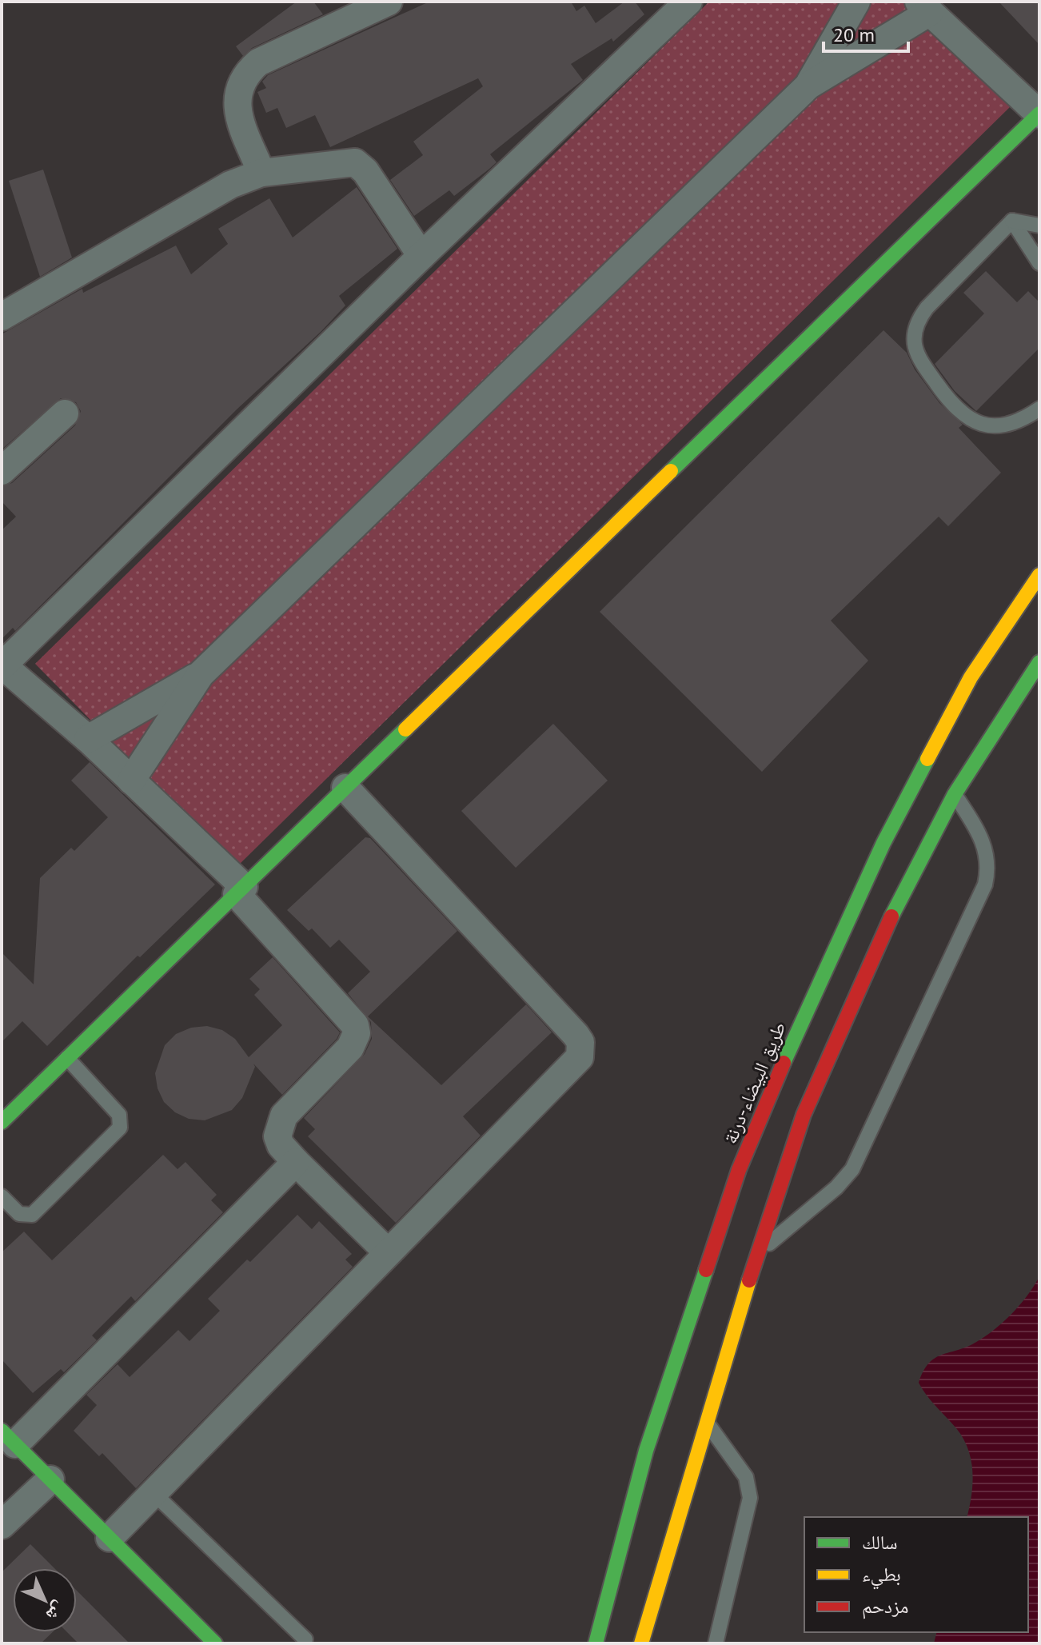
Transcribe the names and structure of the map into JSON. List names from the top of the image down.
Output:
{
  "streets": {
    "main road": ["طريق البيضاء-درنة"]
  },
  "legend": ["سالك", "بطيء", "مزدحم"],
  "scale_bar": "20 m",
  "north": "bottom right"
}
